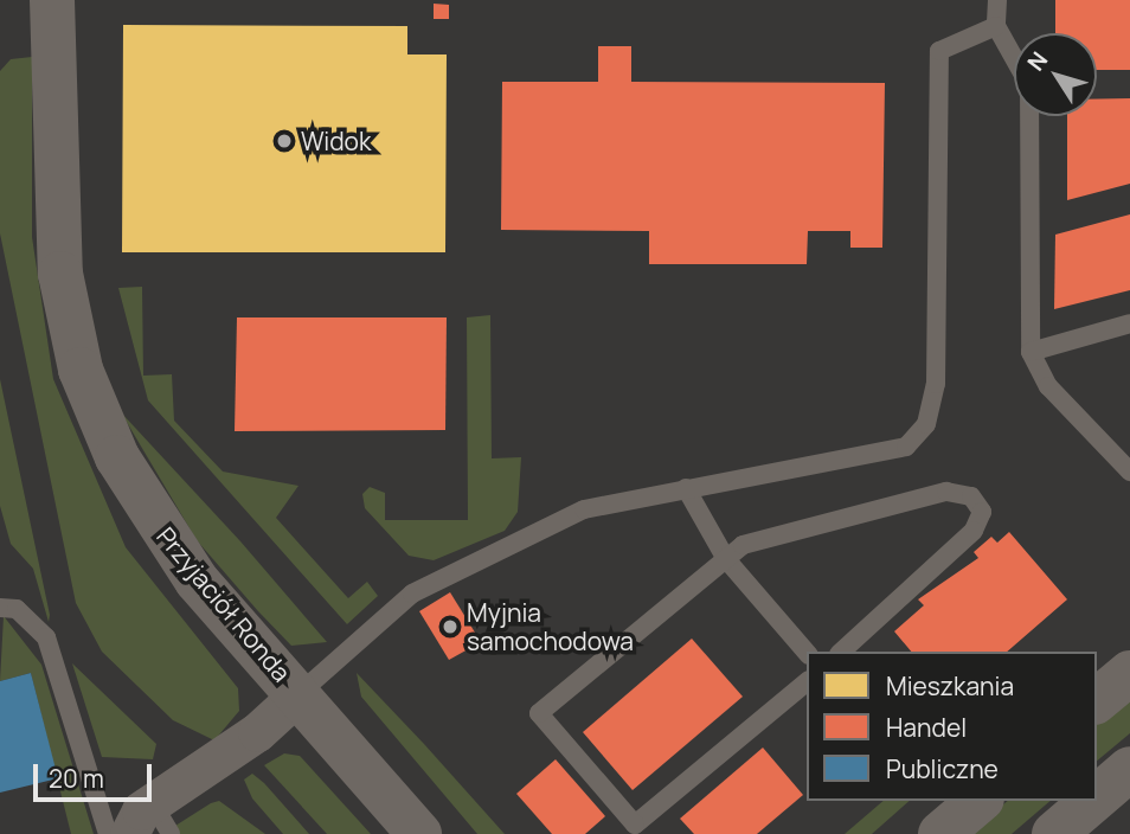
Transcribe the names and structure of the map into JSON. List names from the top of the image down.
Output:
{
  "streets": {
    "street": ["Przyjaciół Ronda"]
  },
  "places": ["Widok", "Myjnia samochodowa"],
  "legend": ["Mieszkania", "Handel", "Publiczne"],
  "scale_bar": "20 m",
  "north": "top left"
}
